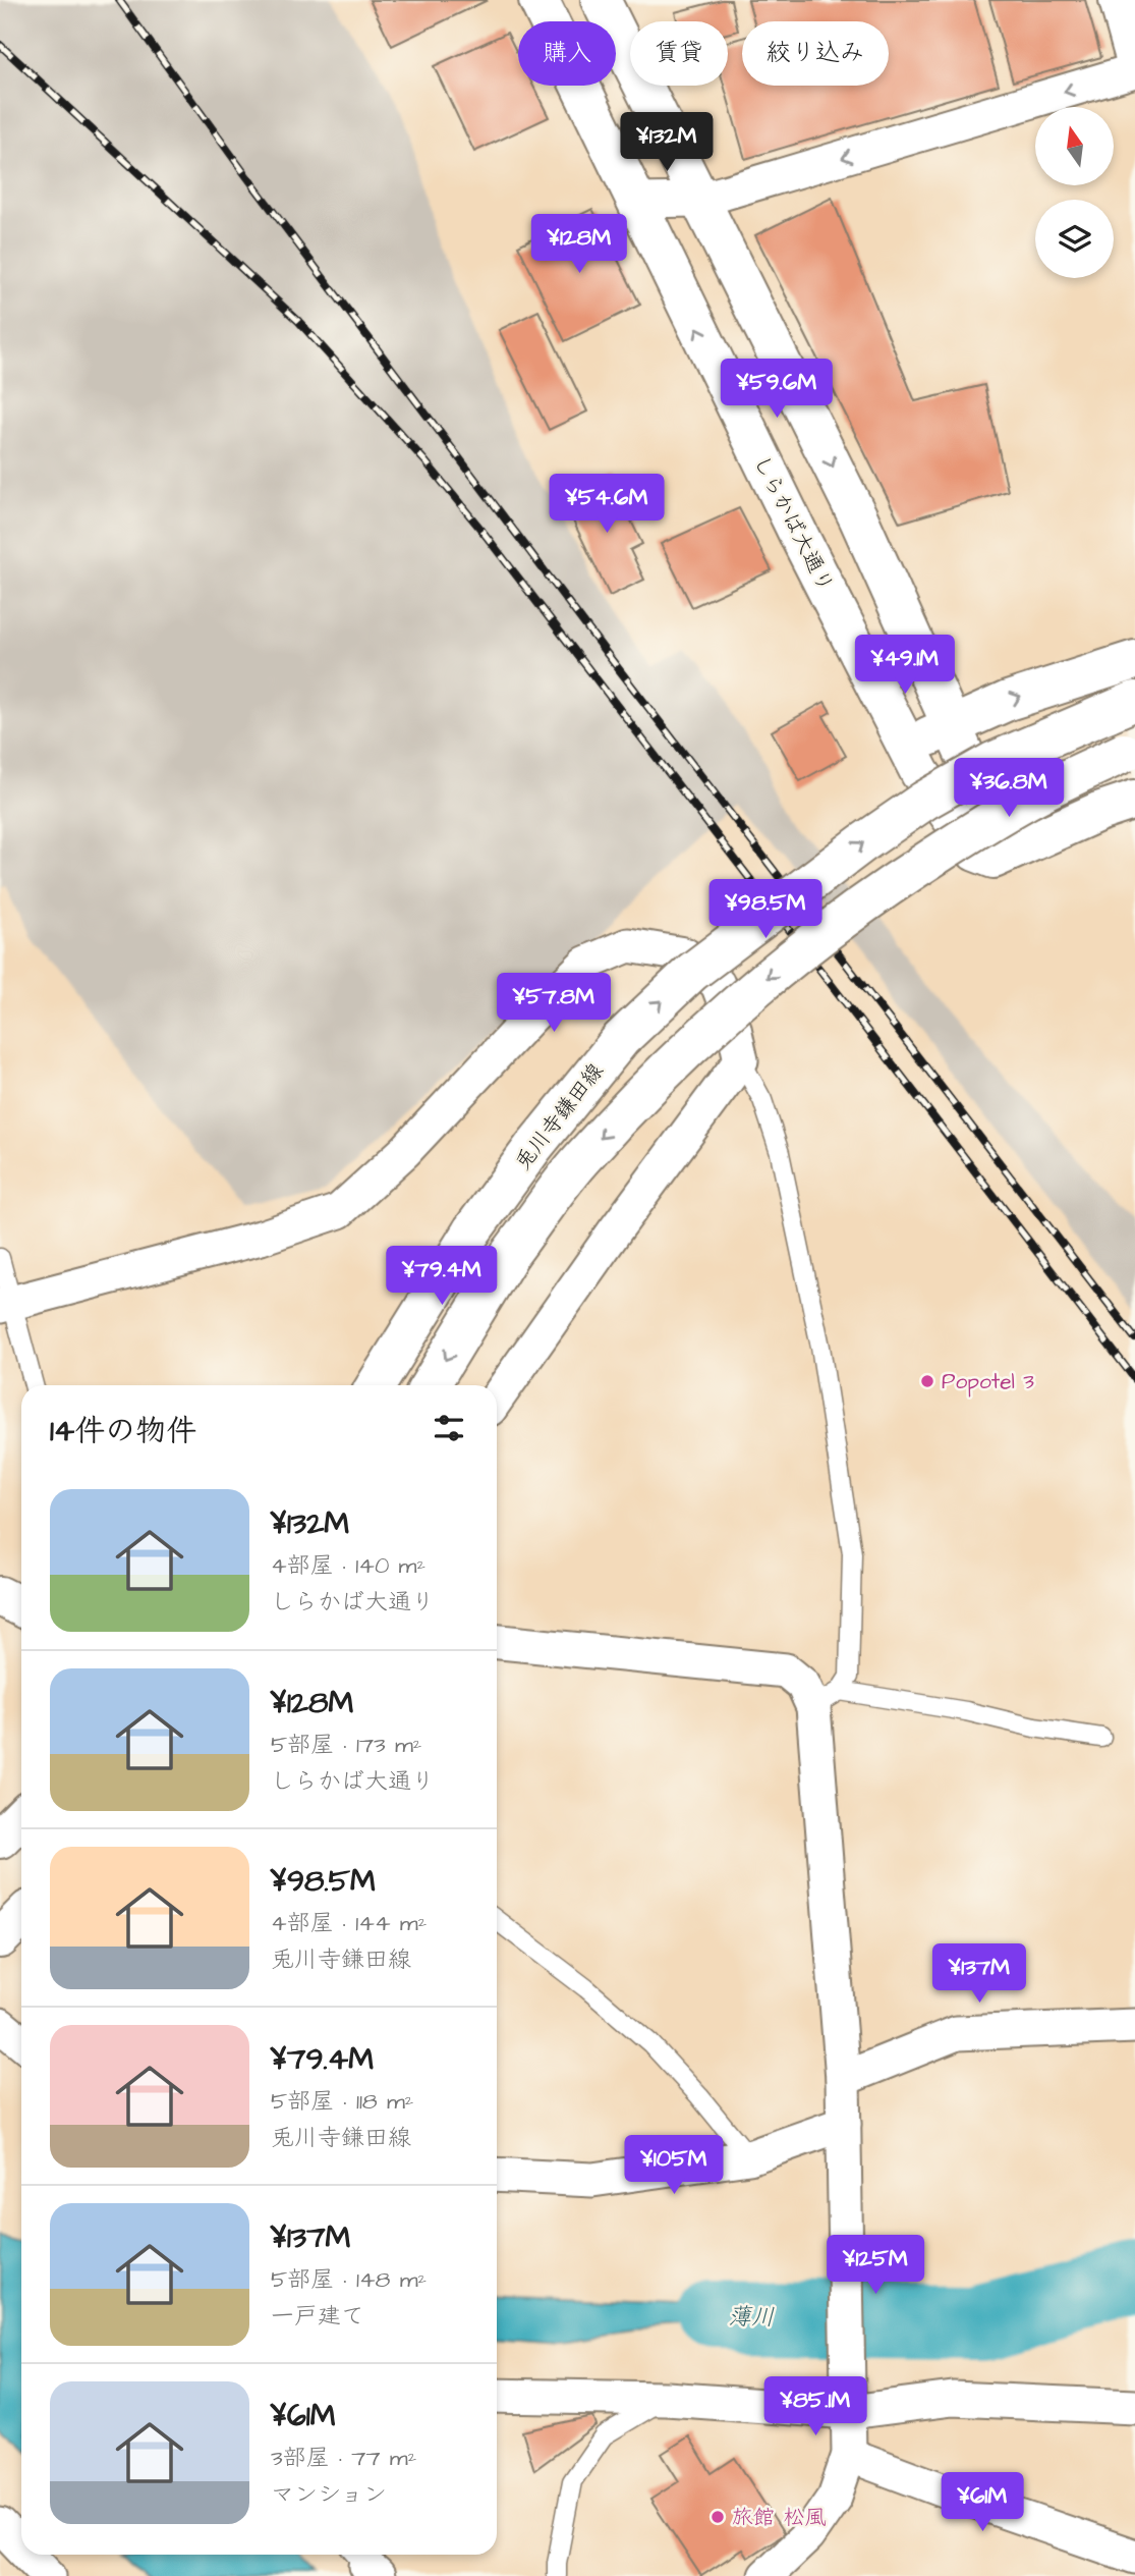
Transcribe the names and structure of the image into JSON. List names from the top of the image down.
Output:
{
  "streets": {
    "street": ["しらかば大通り", "兎川寺鎌田線"]
  },
  "water": ["薄川"],
  "places": ["Popotel 3", "旅館 松風"],
  "north": "top",
  "page": {
    "chip": ["購入", "賃貸", "絞り込み"],
    "price": [
      "¥132M",
      "¥128M",
      "¥59.6M",
      "¥54.6M",
      "¥49.1M",
      "¥36.8M",
      "¥98.5M",
      "¥57.8M",
      "¥79.4M",
      "¥137M",
      "¥105M",
      "¥125M",
      "¥85.1M",
      "¥61M"
    ],
    "heading": "14件の物件",
    "list": [
      {
        "name": "¥132M",
        "note": "4部屋 · 140 m² · しらかば大通り"
      },
      {
        "name": "¥128M",
        "note": "5部屋 · 173 m² · しらかば大通り"
      },
      {
        "name": "¥98.5M",
        "note": "4部屋 · 144 m² · 兎川寺鎌田線"
      },
      {
        "name": "¥79.4M",
        "note": "5部屋 · 118 m² · 兎川寺鎌田線"
      },
      {
        "name": "¥137M",
        "note": "5部屋 · 148 m² · 一戸建て"
      },
      {
        "name": "¥61M",
        "note": "3部屋 · 77 m² · マンション"
      }
    ]
  }
}
